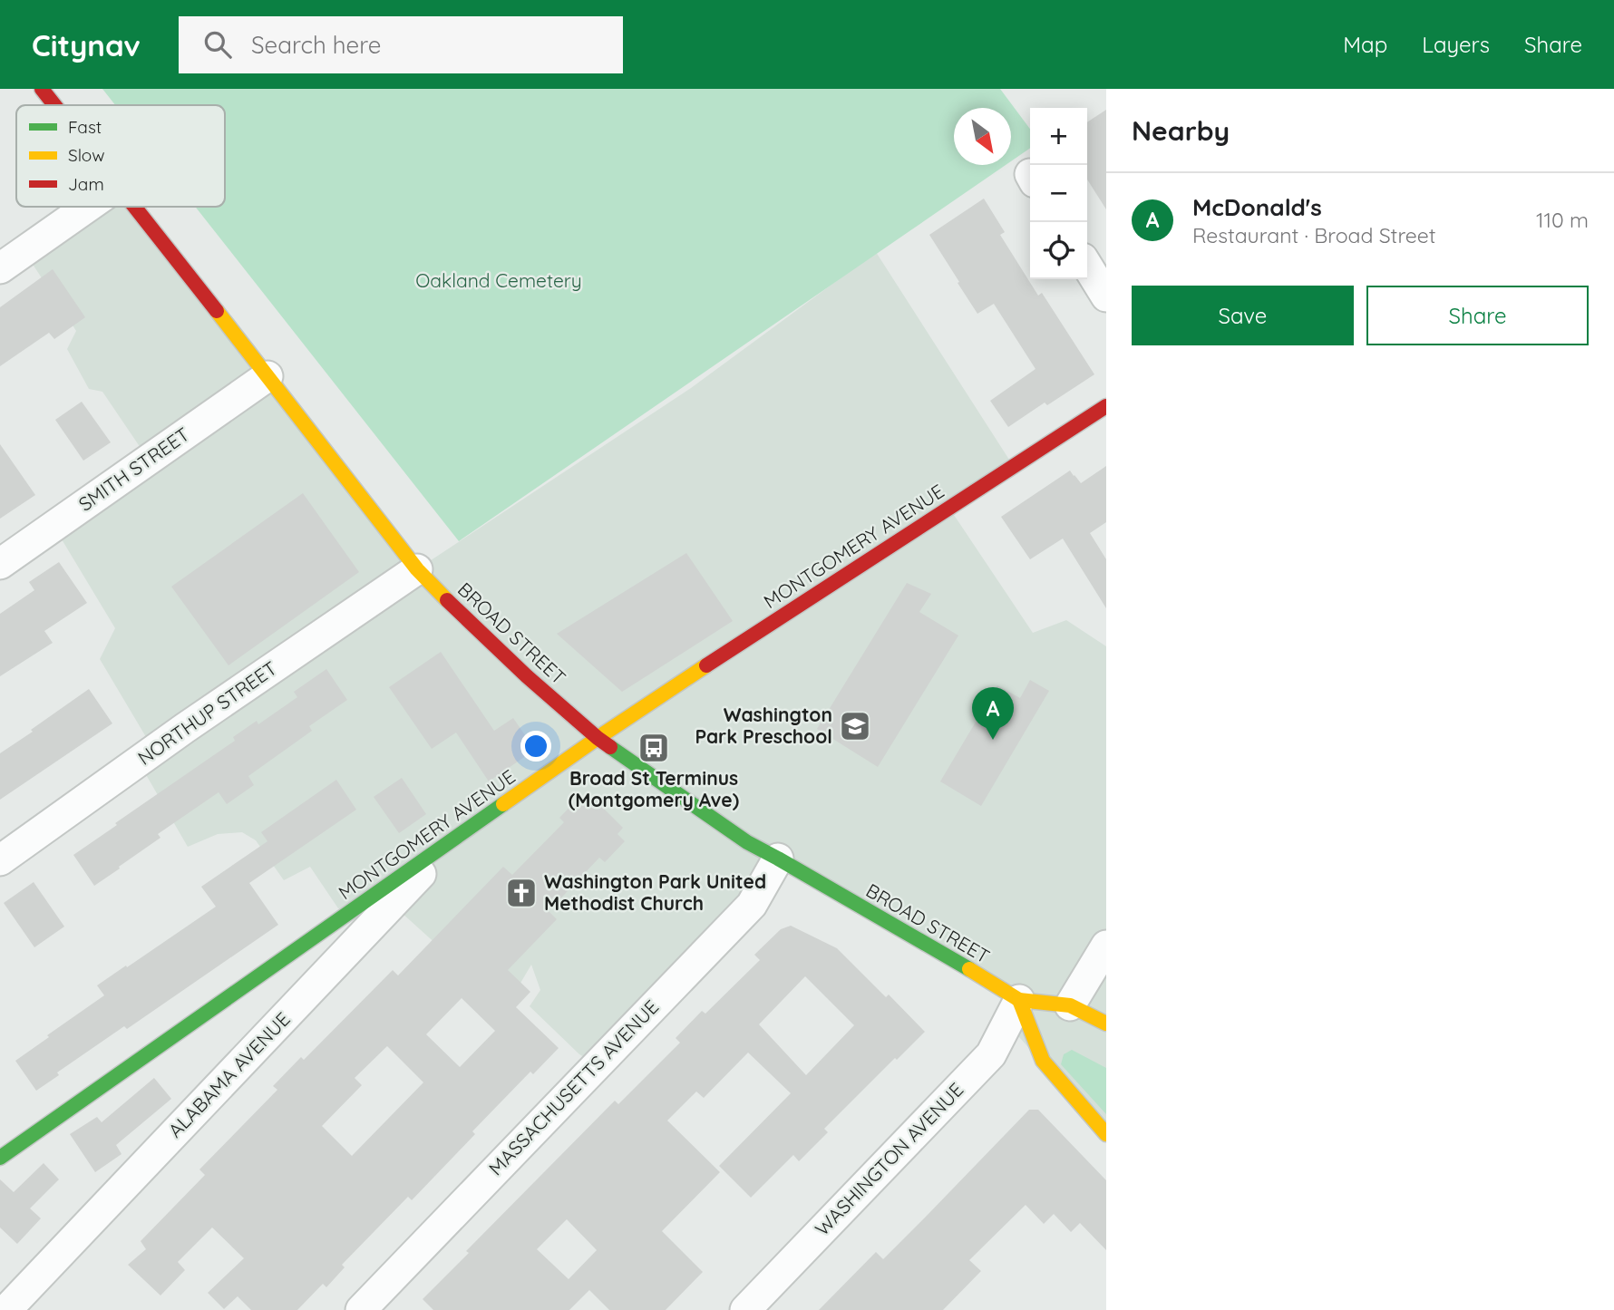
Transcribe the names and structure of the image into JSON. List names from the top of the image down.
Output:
{
  "streets": {
    "main road": ["MONTGOMERY AVENUE", "BROAD STREET"],
    "street": [
      "SMITH STREET",
      "NORTHUP STREET",
      "ALABAMA AVENUE",
      "MASSACHUSETTS AVENUE",
      "WASHINGTON AVENUE"
    ]
  },
  "crossings": [
    ["SMITH STREET", "BROAD STREET"],
    ["MONTGOMERY AVENUE", "BROAD STREET"],
    ["MONTGOMERY AVENUE", "ALABAMA AVENUE"],
    ["BROAD STREET", "NORTHUP STREET"],
    ["BROAD STREET", "MASSACHUSETTS AVENUE"],
    ["BROAD STREET", "WASHINGTON AVENUE"]
  ],
  "parks": ["Oakland Cemetery"],
  "places": {
    "school or university": ["Washington Park Preschool"],
    "bus stop": ["Broad St Terminus (Montgomery Ave)"],
    "church": ["Washington Park United Methodist Church"]
  },
  "legend": ["Fast", "Slow", "Jam"],
  "north": "bottom right",
  "page": {
    "header": "Citynav",
    "search": "Search here",
    "nav": ["Map", "Layers", "Share"],
    "heading": "Nearby",
    "map_buttons": ["+", "−"],
    "list": [
      {
        "mark": "A",
        "name": "McDonald's",
        "note": "Restaurant · Broad Street",
        "value": "110 m"
      }
    ],
    "buttons": ["Save", "Share"],
    "pins": "A"
  }
}
